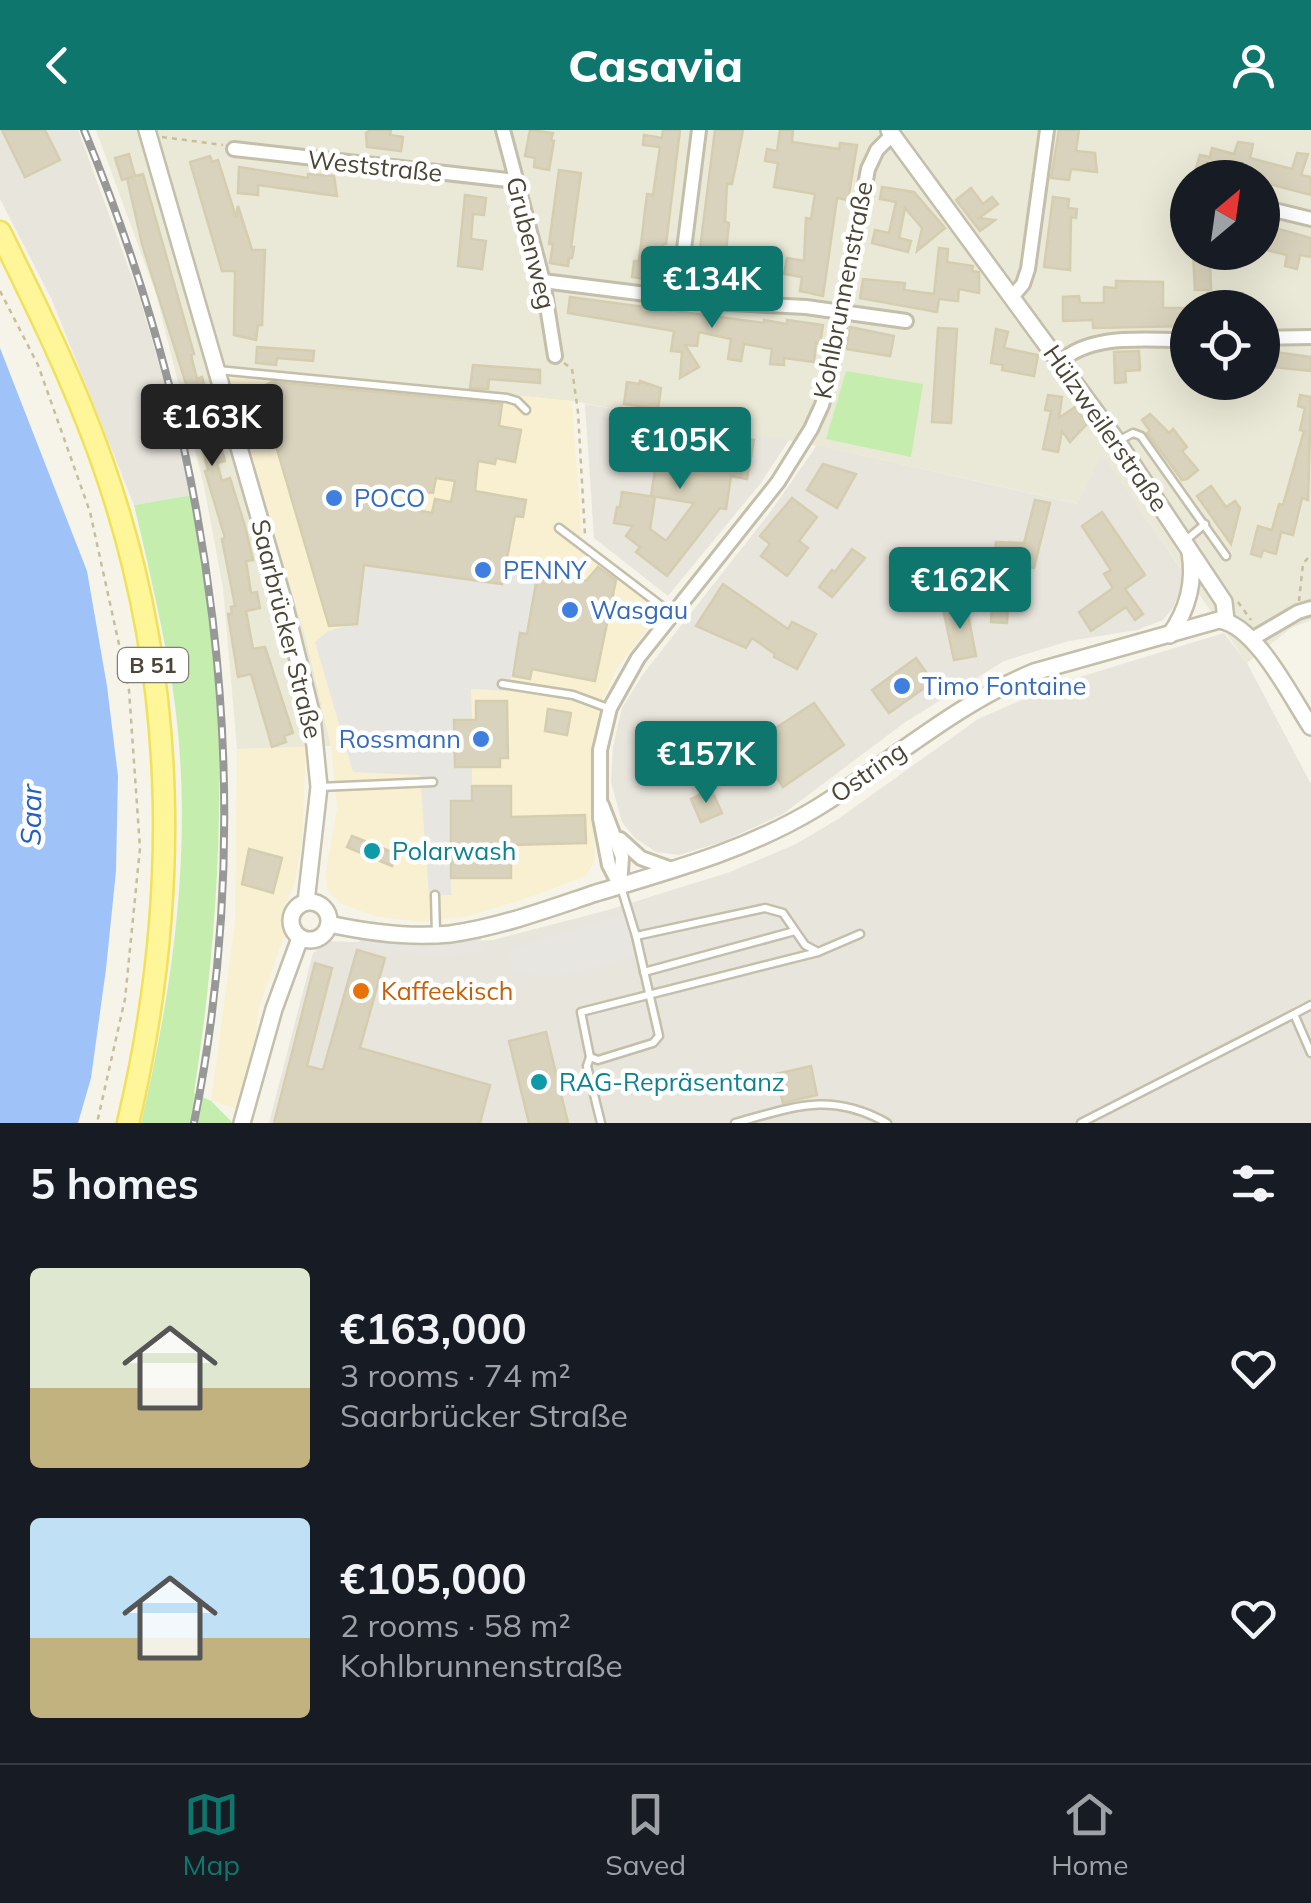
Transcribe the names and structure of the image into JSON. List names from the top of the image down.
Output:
{
  "streets": {
    "main road": ["B 51"],
    "street": [
      "Weststraße",
      "Grubenweg",
      "Kohlbrunnenstraße",
      "Hülzweilerstraße",
      "Saarbrücker Straße",
      "Ostring"
    ]
  },
  "crossings": [
    ["Weststraße", "Grubenweg"],
    ["Kohlbrunnenstraße", "Hülzweilerstraße"],
    ["Kohlbrunnenstraße", "Ostring"],
    ["Hülzweilerstraße", "Ostring"],
    ["Saarbrücker Straße", "Ostring"]
  ],
  "water": ["Saar"],
  "places": [
    "POCO",
    "PENNY",
    "Wasgau",
    "Timo Fontaine",
    "Rossmann",
    "Polarwash",
    "Kaffeekisch",
    "RAG-Repräsentanz"
  ],
  "north": "top right",
  "page": {
    "header": "Casavia",
    "price": [
      "€134K",
      "€163K",
      "€105K",
      "€162K",
      "€157K"
    ],
    "heading": "5 homes",
    "list": [
      {
        "name": "€163,000",
        "note": "3 rooms · 74 m² · Saarbrücker Straße"
      },
      {
        "name": "€105,000",
        "note": "2 rooms · 58 m² · Kohlbrunnenstraße"
      }
    ],
    "tabs": ["Map", "Saved", "Home"]
  }
}
